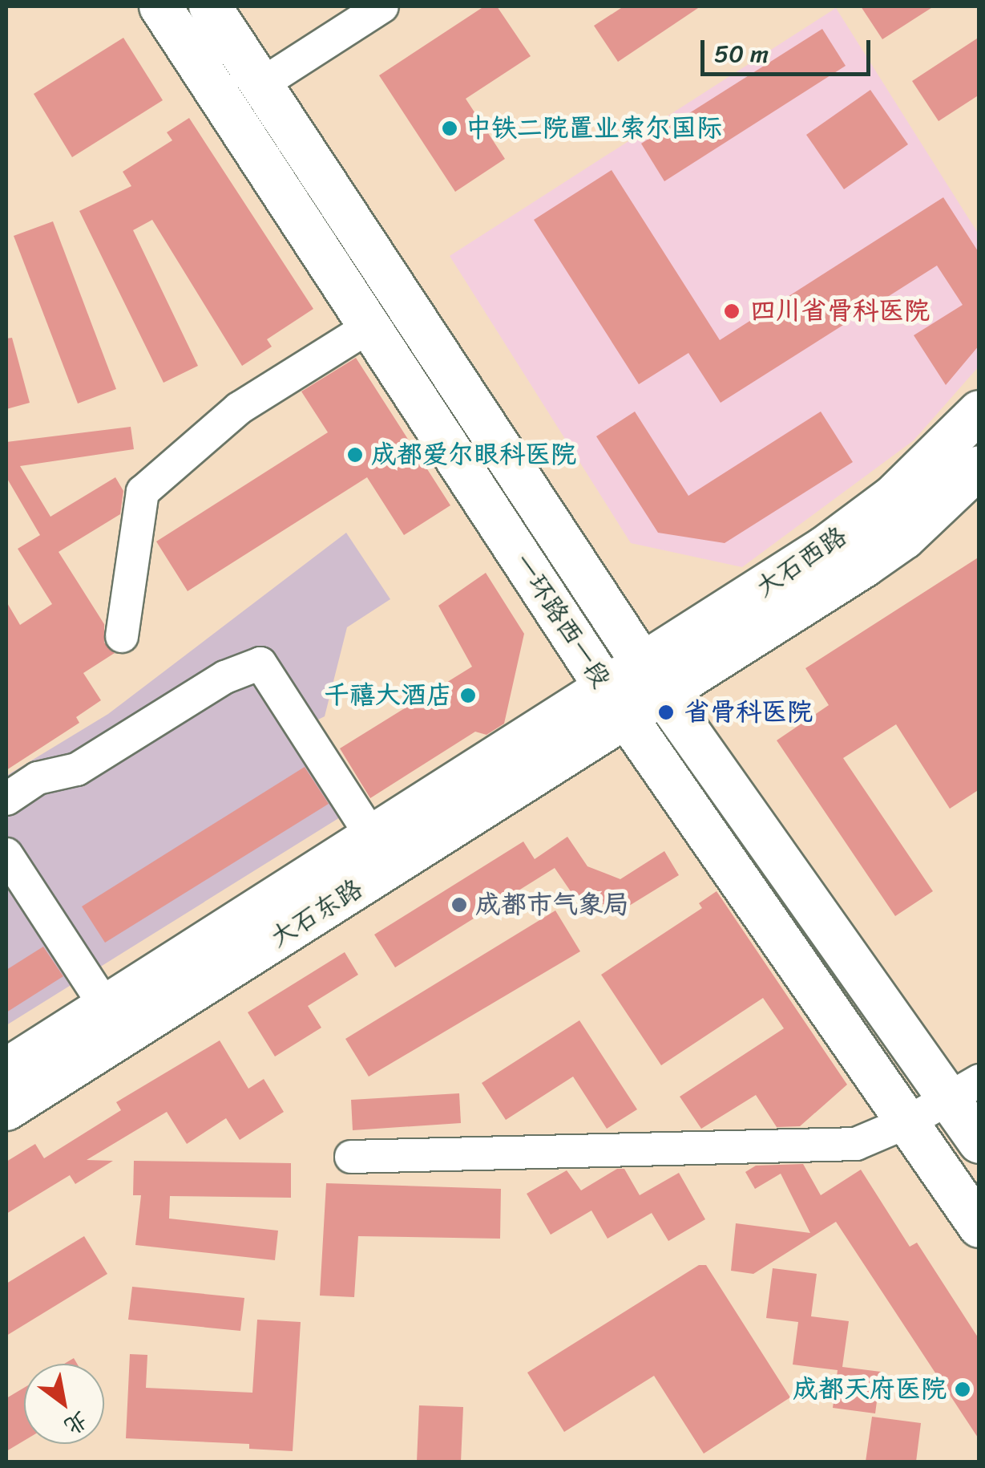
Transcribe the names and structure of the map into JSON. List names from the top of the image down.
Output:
{
  "streets": {
    "main road": ["大石西路", "一环路西一段", "大石东路"]
  },
  "crossings": [
    ["大石西路", "一环路西一段"],
    ["大石西路", "大石东路"],
    ["一环路西一段", "大石东路"]
  ],
  "places": [
    "中铁二院置业索尔国际",
    "四川省骨科医院",
    "成都爱尔眼科医院",
    "千禧大酒店",
    "省骨科医院",
    "成都市气象局",
    "成都天府医院"
  ],
  "scale_bar": "50 m",
  "north": "bottom right"
}
